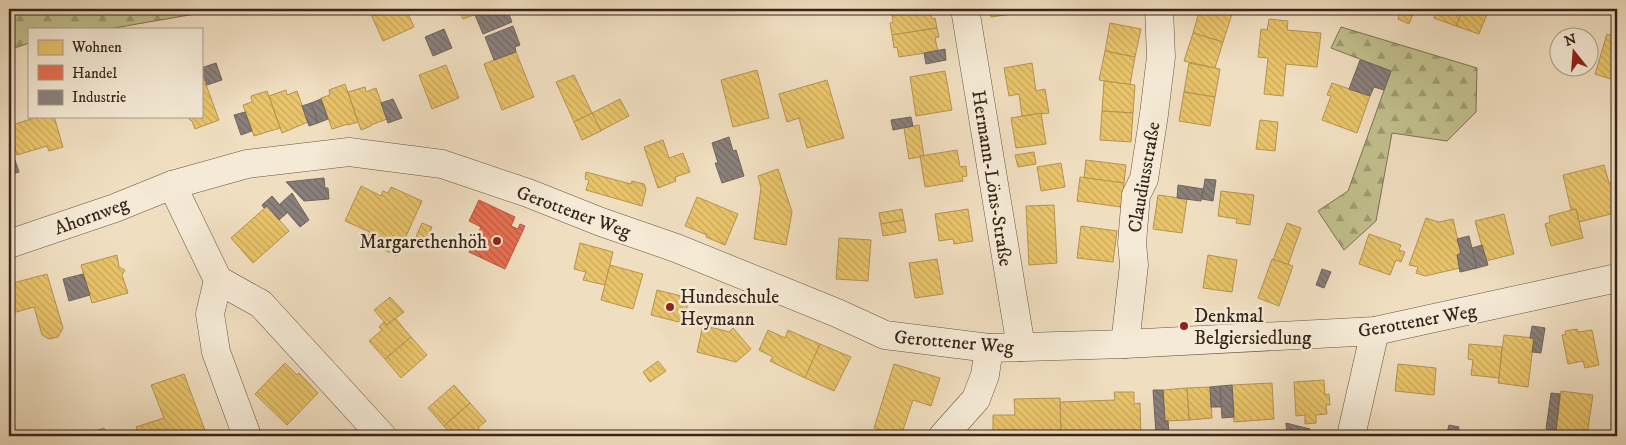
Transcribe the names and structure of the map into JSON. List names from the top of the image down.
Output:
{
  "streets": {
    "street": [
      "Claudiusstraße",
      "Hermann-Löns-Straße",
      "Gerottener Weg",
      "Ahornweg"
    ]
  },
  "crossings": [
    ["Claudiusstraße", "Gerottener Weg"],
    ["Hermann-Löns-Straße", "Gerottener Weg"],
    ["Gerottener Weg", "Ahornweg"]
  ],
  "places": ["Margarethenhöh", "Hundeschule Heymann", "Denkmal Belgiersiedlung"],
  "legend": ["Wohnen", "Handel", "Industrie"],
  "north": "top"
}
